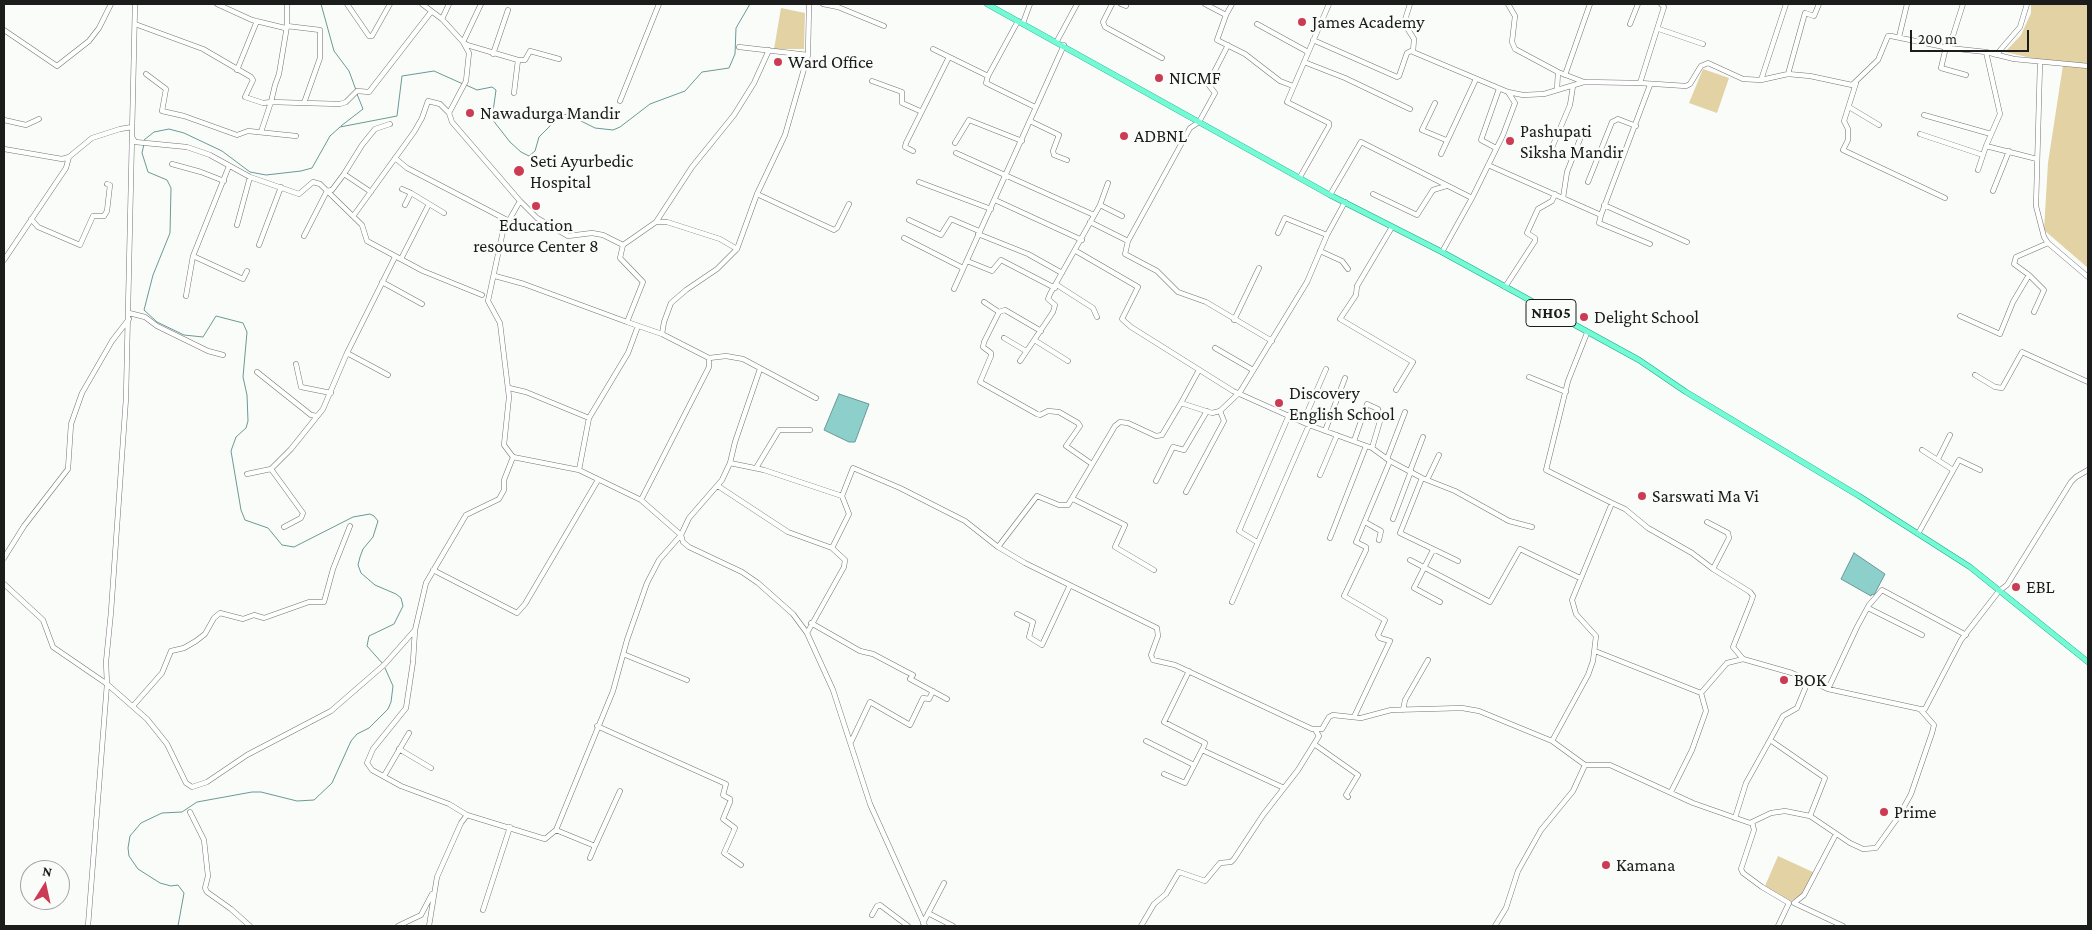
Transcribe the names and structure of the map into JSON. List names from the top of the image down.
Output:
{
  "streets": {
    "main road": ["NH05"]
  },
  "places": [
    "James Academy",
    "Ward Office",
    "NICMF",
    "Nawadurga Mandir",
    "ADBNL",
    "Pashupati Siksha Mandir",
    "Seti Ayurbedic Hospital",
    "Education resource Center 8",
    "Delight School",
    "Discovery English School",
    "Sarswati Ma Vi",
    "EBL",
    "BOK",
    "Prime",
    "Kamana"
  ],
  "scale_bar": "200 m",
  "north": "top"
}
